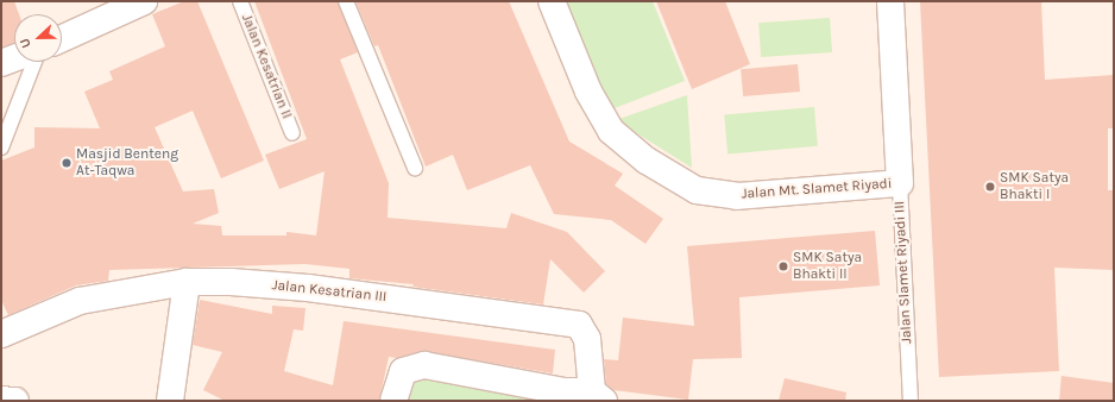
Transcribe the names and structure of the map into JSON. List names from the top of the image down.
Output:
{
  "streets": {
    "street": ["Jalan Mt. Slamet Riyadi", "Jalan Slamet Riyadi III", "Jalan Kesatrian III"],
    "lane": ["Jalan Kesatrian II"]
  },
  "crossings": [
    ["Jalan Mt. Slamet Riyadi", "Jalan Slamet Riyadi III"]
  ],
  "places": ["Masjid Benteng At-Taqwa", "SMK Satya Bhakti I", "SMK Satya Bhakti II"],
  "north": "left"
}
